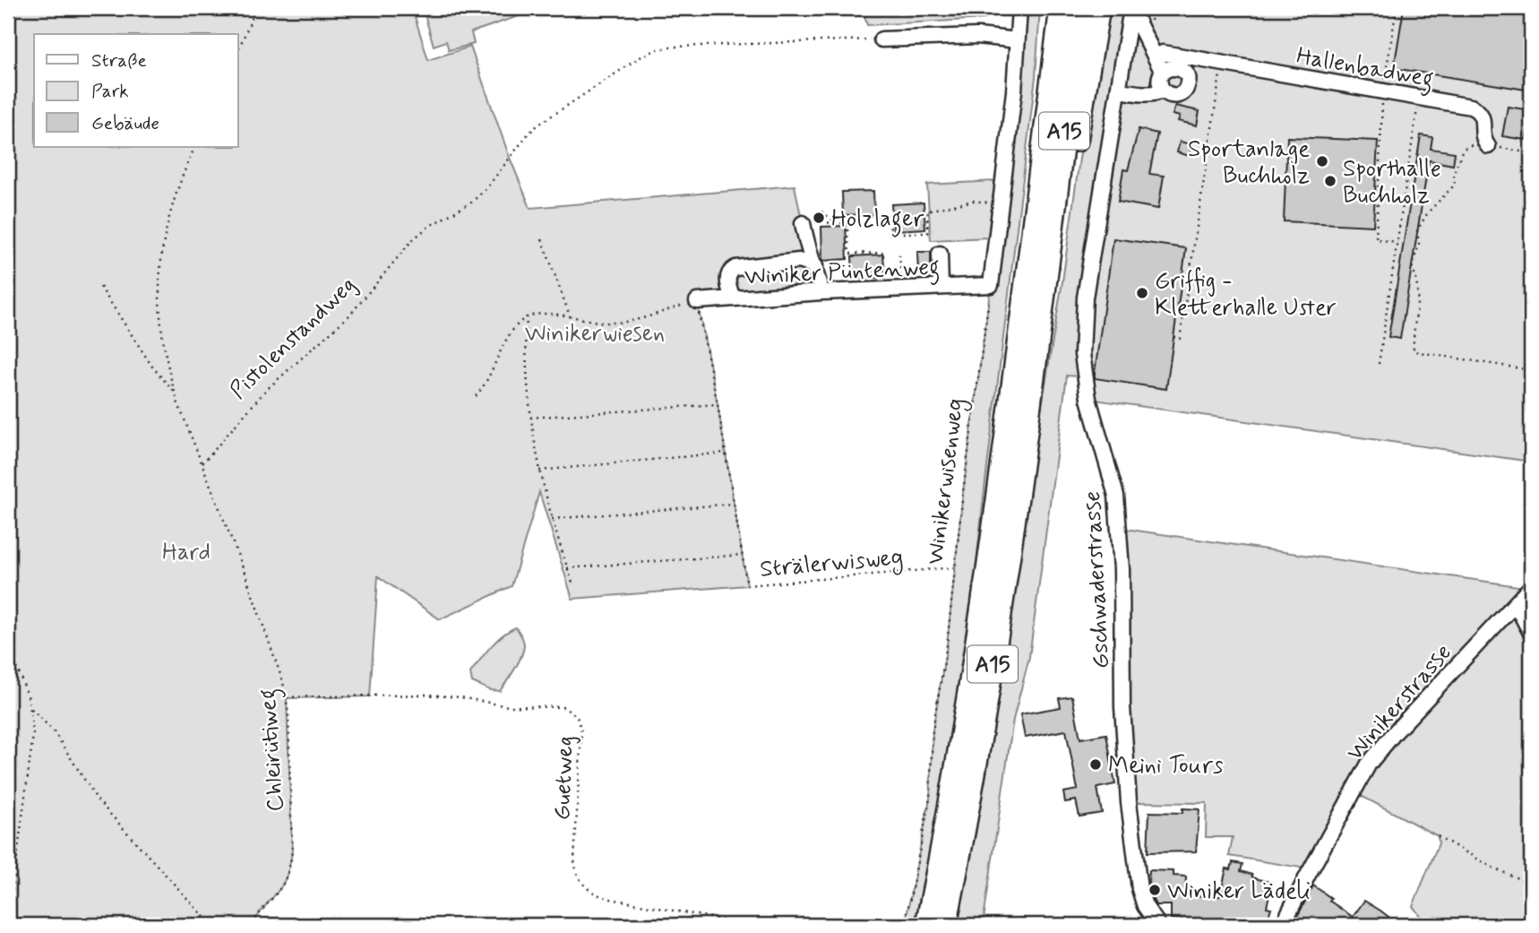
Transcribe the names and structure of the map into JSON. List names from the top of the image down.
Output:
{
  "streets": {
    "highway": ["A15"],
    "street": [
      "Hallenbadweg",
      "Winiker Püntenweg",
      "Gschwaderstrasse",
      "Winikerstrasse"
    ],
    "path": [
      "Pistolenstandweg",
      "Winikerwisenweg",
      "Strälerwisweg",
      "Chleirütiweg",
      "Guetweg"
    ]
  },
  "crossings": [
    ["Winiker Püntenweg", "Winikerwisenweg"],
    ["Pistolenstandweg", "Chleirütiweg"],
    ["Winikerwisenweg", "Strälerwisweg"],
    ["Chleirütiweg", "Guetweg"]
  ],
  "parks": ["Winikerwiesen", "Hard"],
  "places": [
    "Sportanlage Buchholz",
    "Sporthalle Buchholz",
    "Holzlager",
    "Griffig - Kletterhalle Uster",
    "Meini Tours",
    "Winiker Lädeli"
  ],
  "legend": ["Straße", "Park", "Gebäude"]
}
